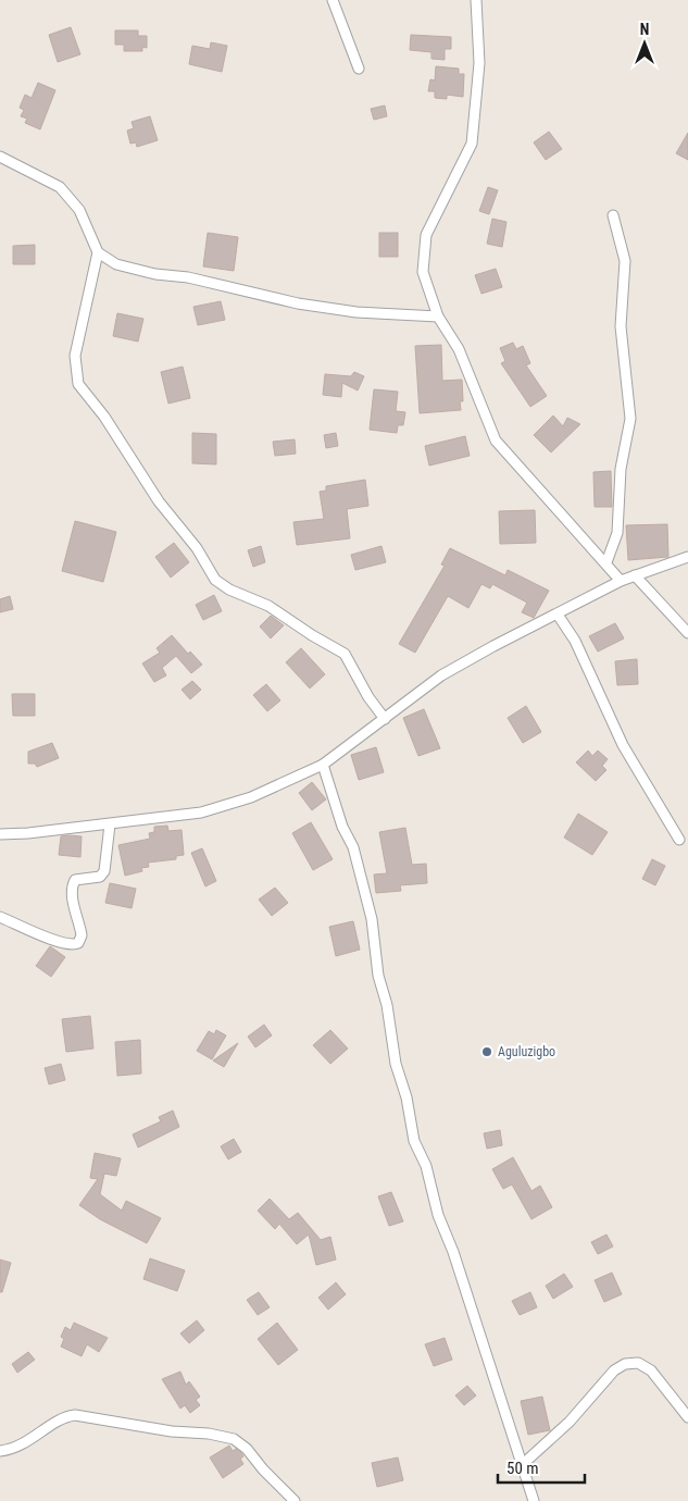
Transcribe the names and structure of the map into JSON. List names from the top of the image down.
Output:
{
  "places": ["Aguluzigbo"],
  "scale_bar": "50 m",
  "north": "top"
}
